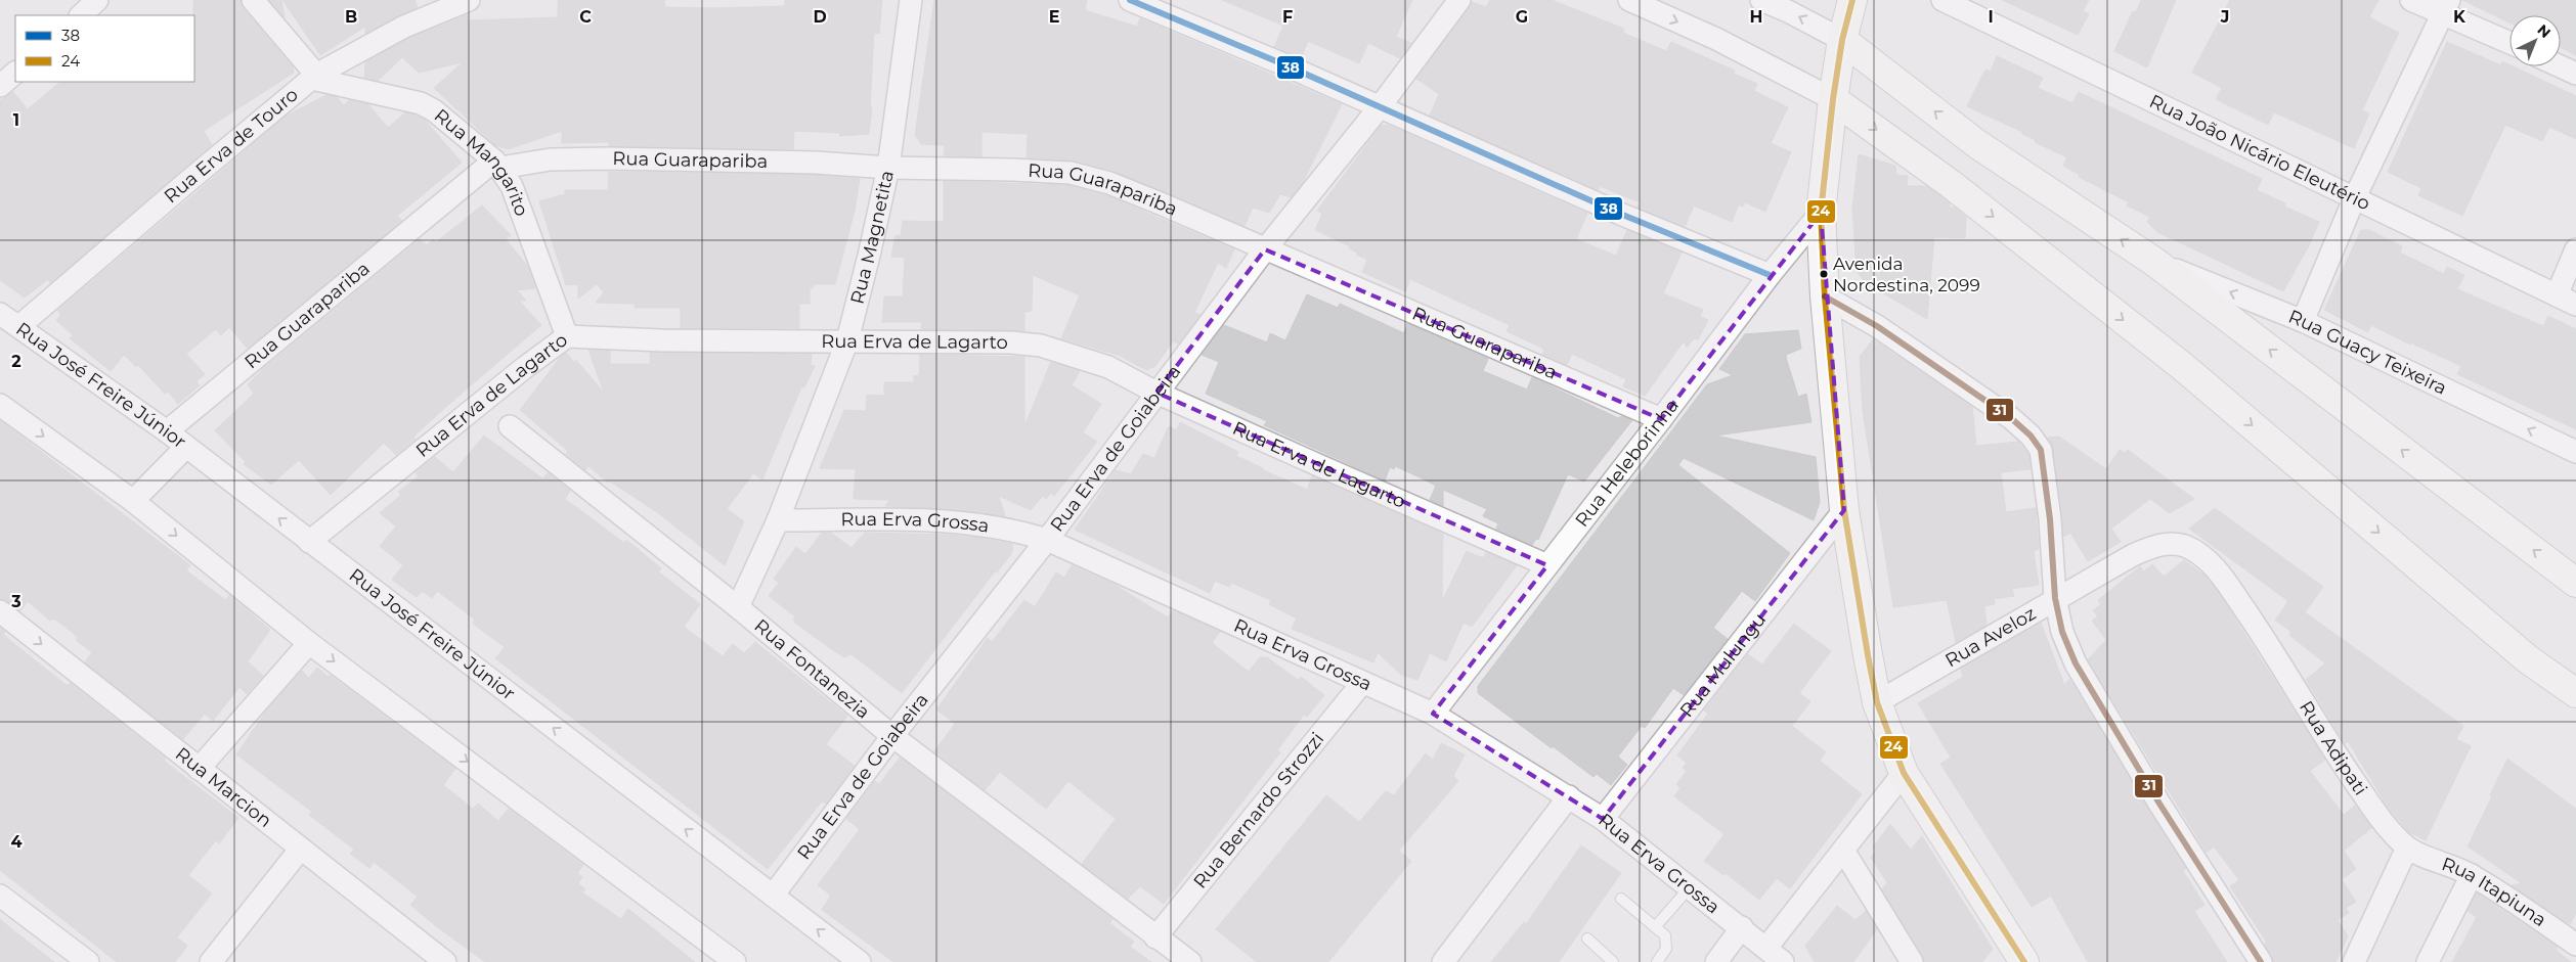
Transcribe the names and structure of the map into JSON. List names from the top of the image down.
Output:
{
  "streets": {
    "street": [
      "Rua Erva de Touro",
      "Rua João Nicário Eleutério",
      "Rua Guarapariba",
      "Rua Mangarito",
      "Rua Magnetita",
      "Rua Erva de Lagarto",
      "Rua Guacy Teixeira",
      "Rua José Freire Júnior",
      "Rua Erva de Goiabeira",
      "Rua Heleborinha",
      "Rua Erva Grossa",
      "Rua Aveloz",
      "Rua Mulungu",
      "Rua Fontanezia",
      "Rua Adipati",
      "Rua Marcion",
      "Rua Bernardo Strozzi",
      "Rua Itapiuna"
    ]
  },
  "crossings": [
    ["Rua Erva de Touro", "Rua Mangarito"],
    ["Rua Erva de Touro", "Rua José Freire Júnior"],
    ["Rua Guarapariba", "Rua Mangarito"],
    ["Rua Guarapariba", "Rua Magnetita"],
    ["Rua Guarapariba", "Rua José Freire Júnior"],
    ["Rua Guarapariba", "Rua Erva de Goiabeira"],
    ["Rua Guarapariba", "Rua Heleborinha"],
    ["Rua Mangarito", "Rua Erva de Lagarto"],
    ["Rua Magnetita", "Rua Erva de Lagarto"],
    ["Rua Magnetita", "Rua Erva Grossa"],
    ["Rua Magnetita", "Rua Fontanezia"],
    ["Rua Erva de Lagarto", "Rua José Freire Júnior"],
    ["Rua Erva de Lagarto", "Rua Erva de Goiabeira"],
    ["Rua Erva de Lagarto", "Rua Heleborinha"],
    ["Rua José Freire Júnior", "Rua Erva de Goiabeira"],
    ["Rua Erva de Goiabeira", "Rua Erva Grossa"],
    ["Rua Erva de Goiabeira", "Rua Fontanezia"],
    ["Rua Heleborinha", "Rua Erva Grossa"],
    ["Rua Erva Grossa", "Rua Mulungu"],
    ["Rua Erva Grossa", "Rua Bernardo Strozzi"],
    ["Rua Aveloz", "Rua Adipati"],
    ["Rua Fontanezia", "Rua Bernardo Strozzi"],
    ["Rua Adipati", "Rua Itapiuna"]
  ],
  "places": ["Avenida Nordestina, 2099"],
  "lines": ["transit line 38", "transit line 24", "transit line 31"],
  "legend": ["38", "24"],
  "north": "top right",
  "grid": {
    "columns": [
      "B",
      "C",
      "D",
      "E",
      "F",
      "G",
      "H",
      "I",
      "J",
      "K"
    ],
    "rows": [
      "1",
      "2",
      "3",
      "4"
    ]
  }
}
